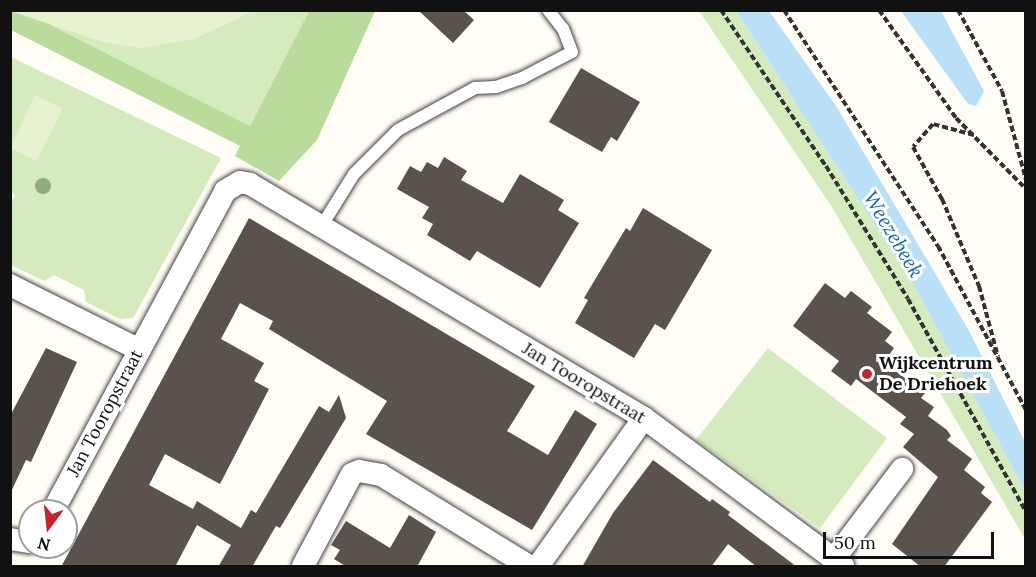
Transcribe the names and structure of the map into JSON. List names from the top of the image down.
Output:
{
  "streets": {
    "street": ["Jan Tooropstraat"]
  },
  "water": ["Weezebeek"],
  "places": ["Wijkcentrum De Driehoek"],
  "scale_bar": "50 m",
  "north": "bottom"
}
